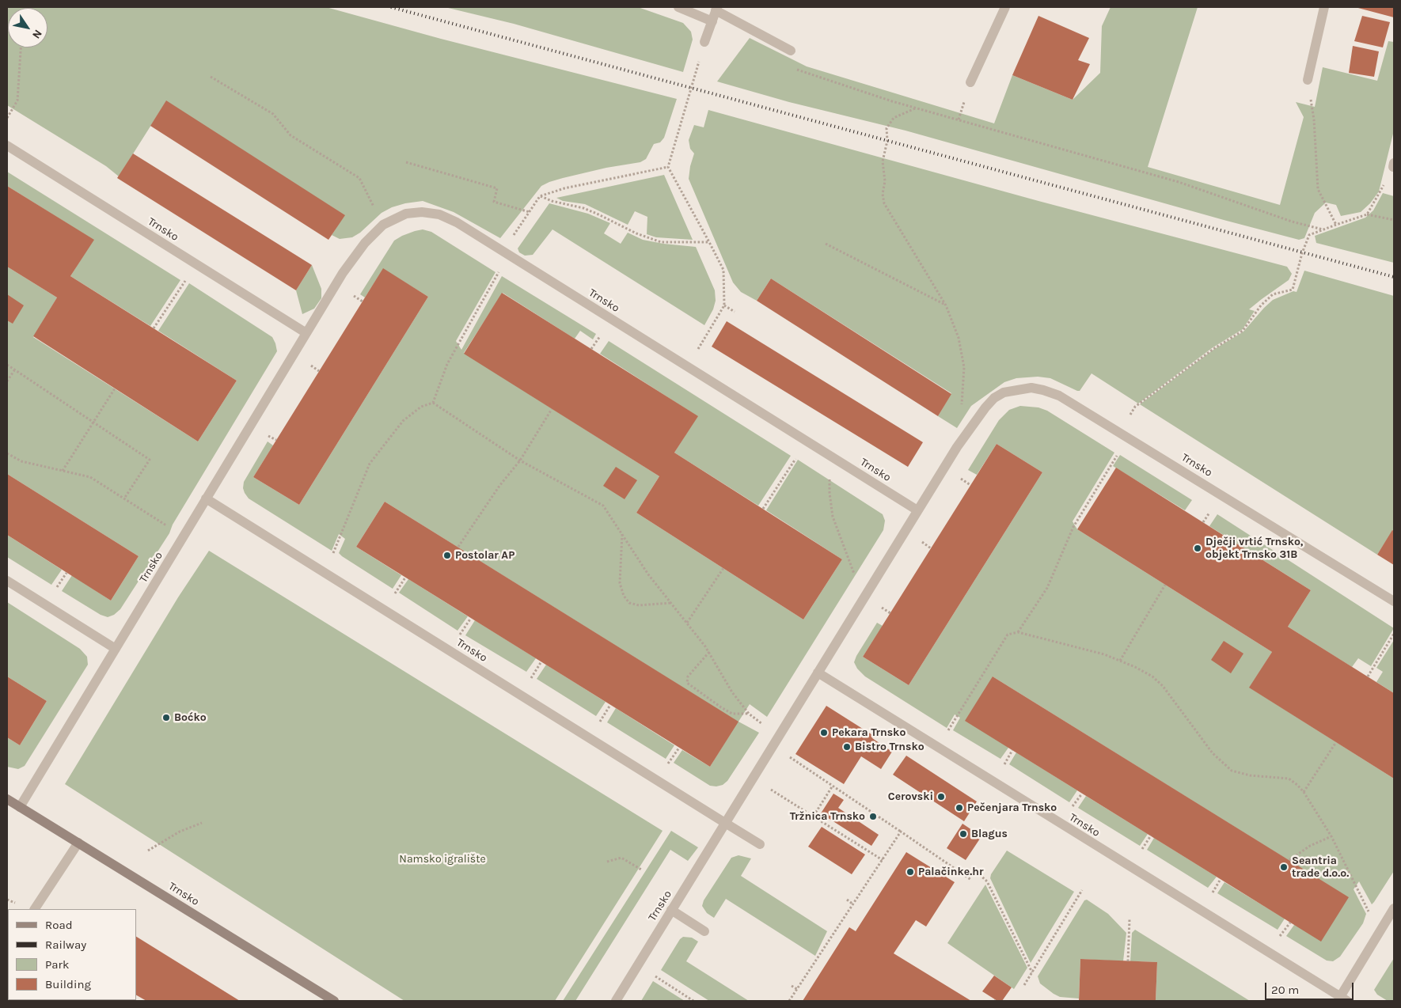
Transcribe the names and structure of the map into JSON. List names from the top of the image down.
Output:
{
  "streets": {
    "street": ["Trnsko"]
  },
  "parks": ["Namsko igralište"],
  "places": [
    "Dječji vrtić Trnsko, objekt Trnsko 31B",
    "Postolar AP",
    "Boćko",
    "Pekara Trnsko",
    "Bistro Trnsko",
    "Cerovski",
    "Pečenjara Trnsko",
    "Tržnica Trnsko",
    "Blagus",
    "Seantria trade d.o.o.",
    "Palačinke.hr"
  ],
  "legend": [
    "Road",
    "Railway",
    "Park",
    "Building"
  ],
  "scale_bar": "20 m",
  "north": "bottom right"
}
